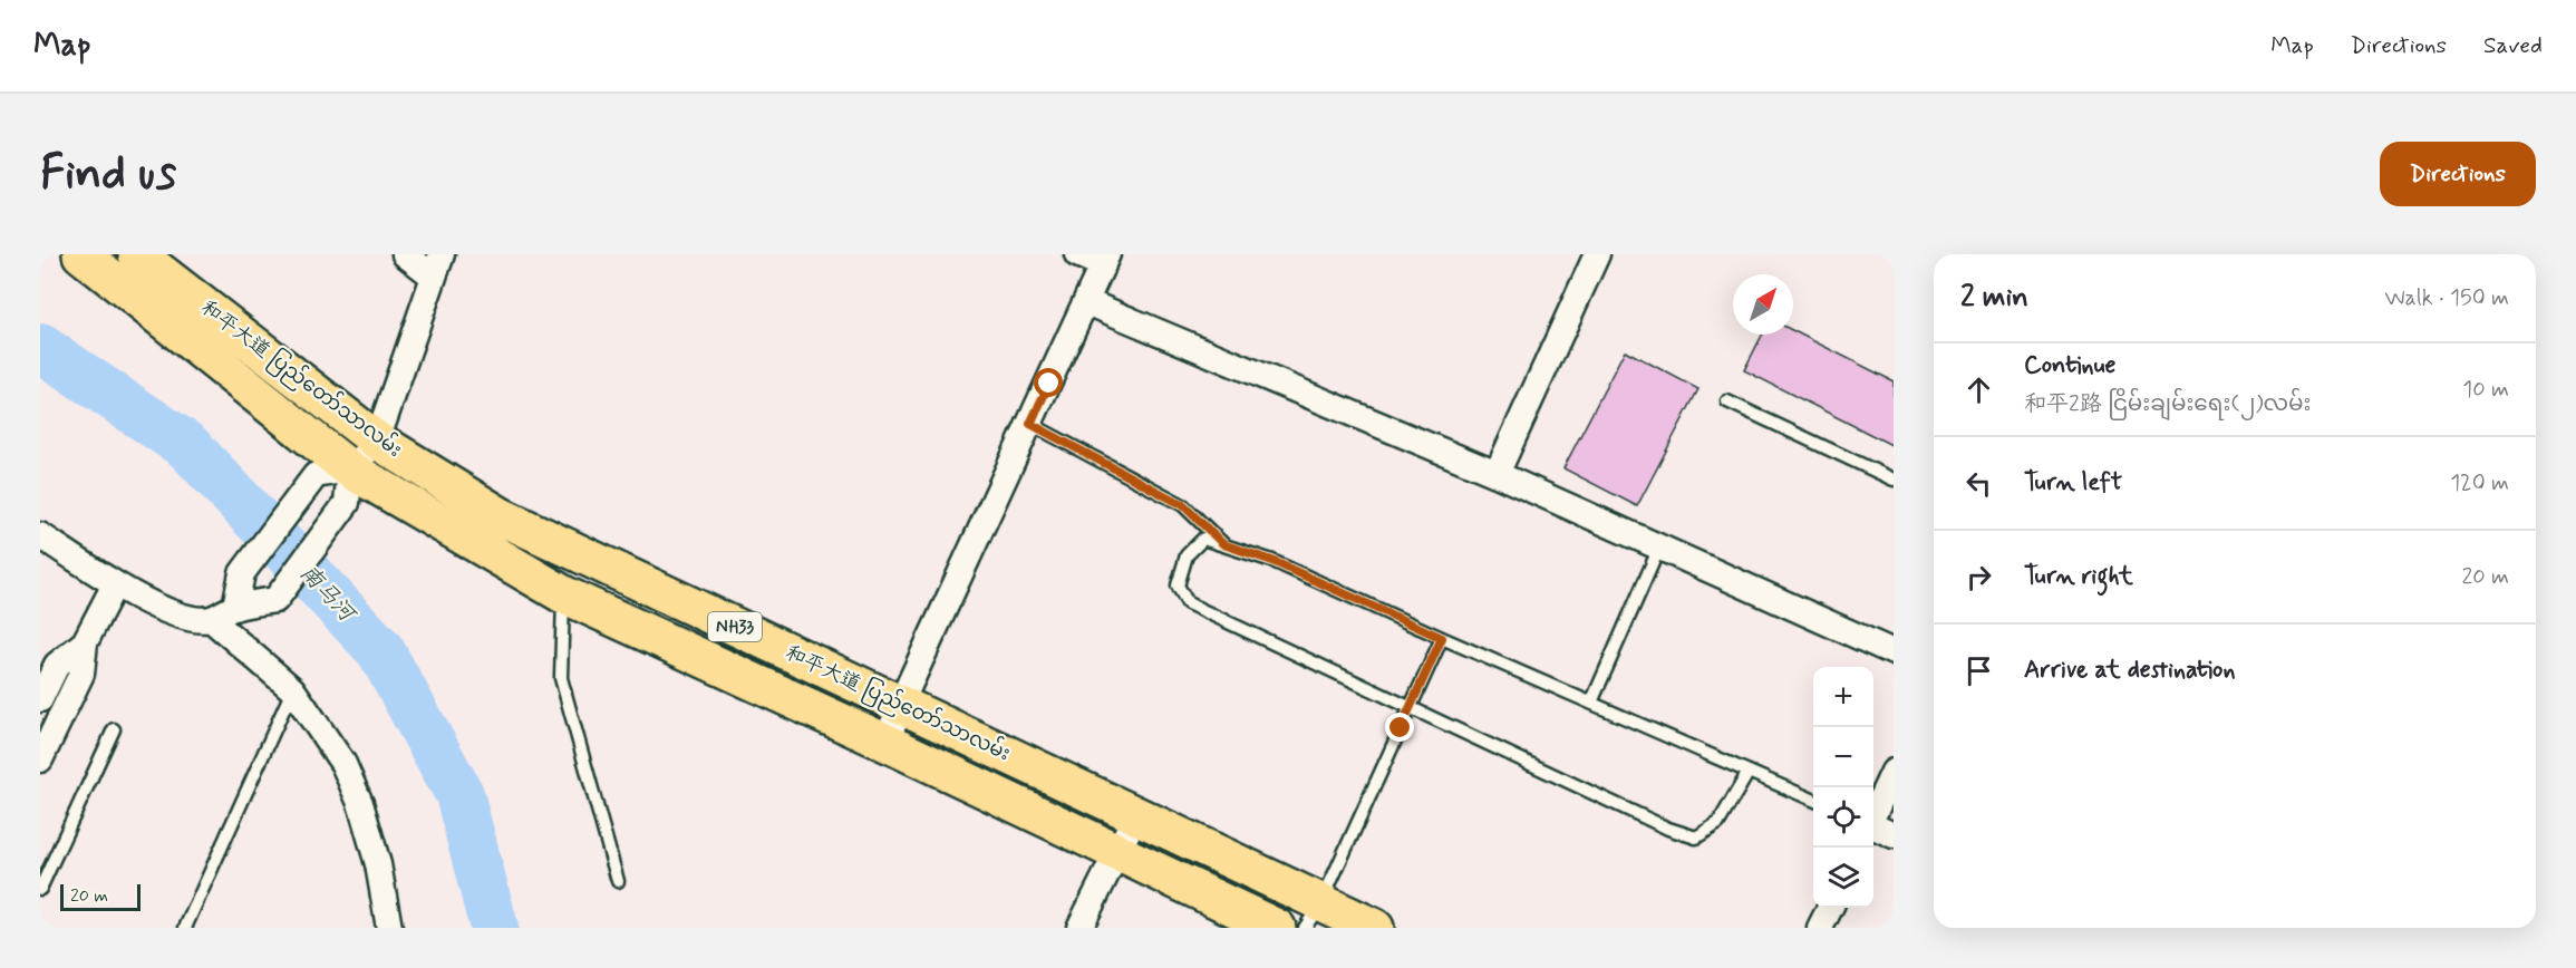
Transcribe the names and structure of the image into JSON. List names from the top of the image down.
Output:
{
  "streets": {
    "highway": ["和平大道 ပြည်တော်သာလမ်း", "NH33"]
  },
  "water": ["南马河"],
  "scale_bar": "20 m",
  "north": "top right",
  "page": {
    "header": "Map",
    "nav": ["Map", "Directions", "Saved"],
    "buttons": "Directions",
    "title": "Find us",
    "heading": ["2 min", "Walk · 150 m"],
    "list": [
      ["Continue", "和平2路 ငြိမ်းချမ်းရေး(၂)လမ်း", "10 m"],
      ["Turn left", "120 m"],
      ["Turn right", "20 m"],
      "Arrive at destination"
    ],
    "map_buttons": ["+", "−"],
    "scale": "20 m"
  }
}
